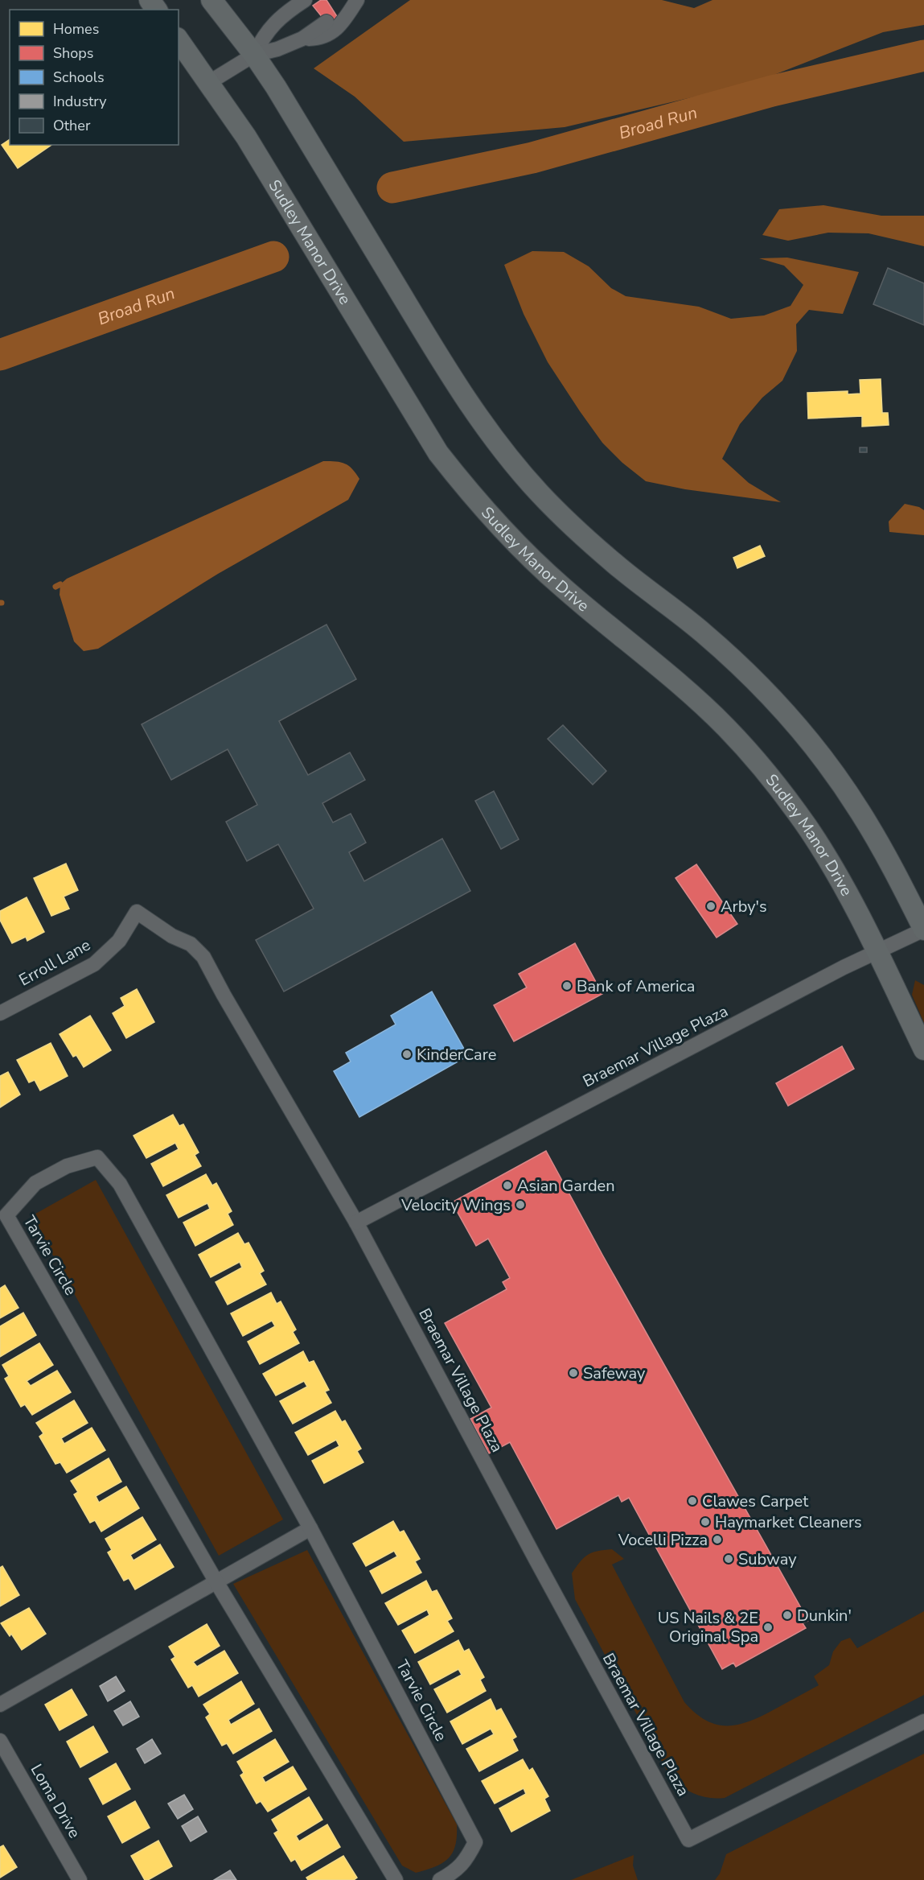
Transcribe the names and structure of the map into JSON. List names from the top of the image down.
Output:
{
  "streets": {
    "main road": ["Sudley Manor Drive"],
    "street": [
      "Erroll Lane",
      "Braemar Village Plaza",
      "Tarvie Circle",
      "Loma Drive"
    ]
  },
  "crossings": [
    ["Sudley Manor Drive", "Braemar Village Plaza"],
    ["Erroll Lane", "Braemar Village Plaza"]
  ],
  "water": ["Broad Run"],
  "places": [
    "Arby's",
    "Bank of America",
    "KinderCare",
    "Asian Garden",
    "Velocity Wings",
    "Safeway",
    "Clawes Carpet",
    "Haymarket Cleaners",
    "Vocelli Pizza",
    "Subway",
    "Dunkin'",
    "US Nails & 2E Original Spa"
  ],
  "legend": [
    "Homes",
    "Shops",
    "Schools",
    "Industry",
    "Other"
  ]
}
